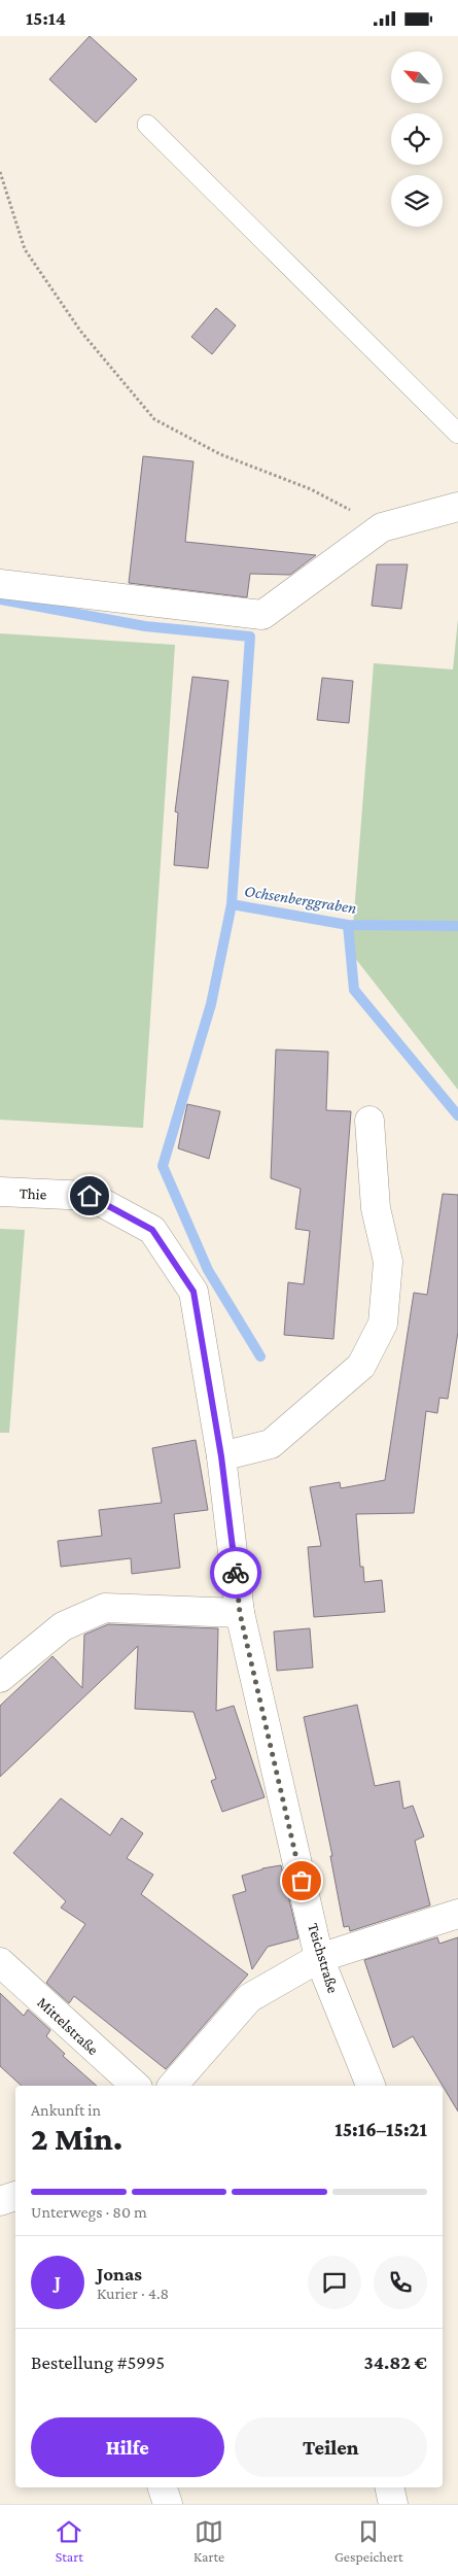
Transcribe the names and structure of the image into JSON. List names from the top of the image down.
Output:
{
  "streets": {
    "street": ["Thie", "Teichstraße", "Mittelstraße"]
  },
  "crossings": [
    ["Thie", "Teichstraße"]
  ],
  "water": ["Ochsenberggraben"],
  "north": "top left",
  "page": {
    "status": "15:14",
    "heading": ["2 Min.", "Ankunft in", "15:16–15:21"],
    "panel": [
      "Jonas",
      "Kurier · 4.8",
      "Bestellung #5995",
      "34.82 €"
    ],
    "bar": "Unterwegs · 80 m",
    "round": "J",
    "buttons": ["Hilfe", "Teilen"],
    "tabs": ["Start", "Karte", "Gespeichert"]
  }
}
